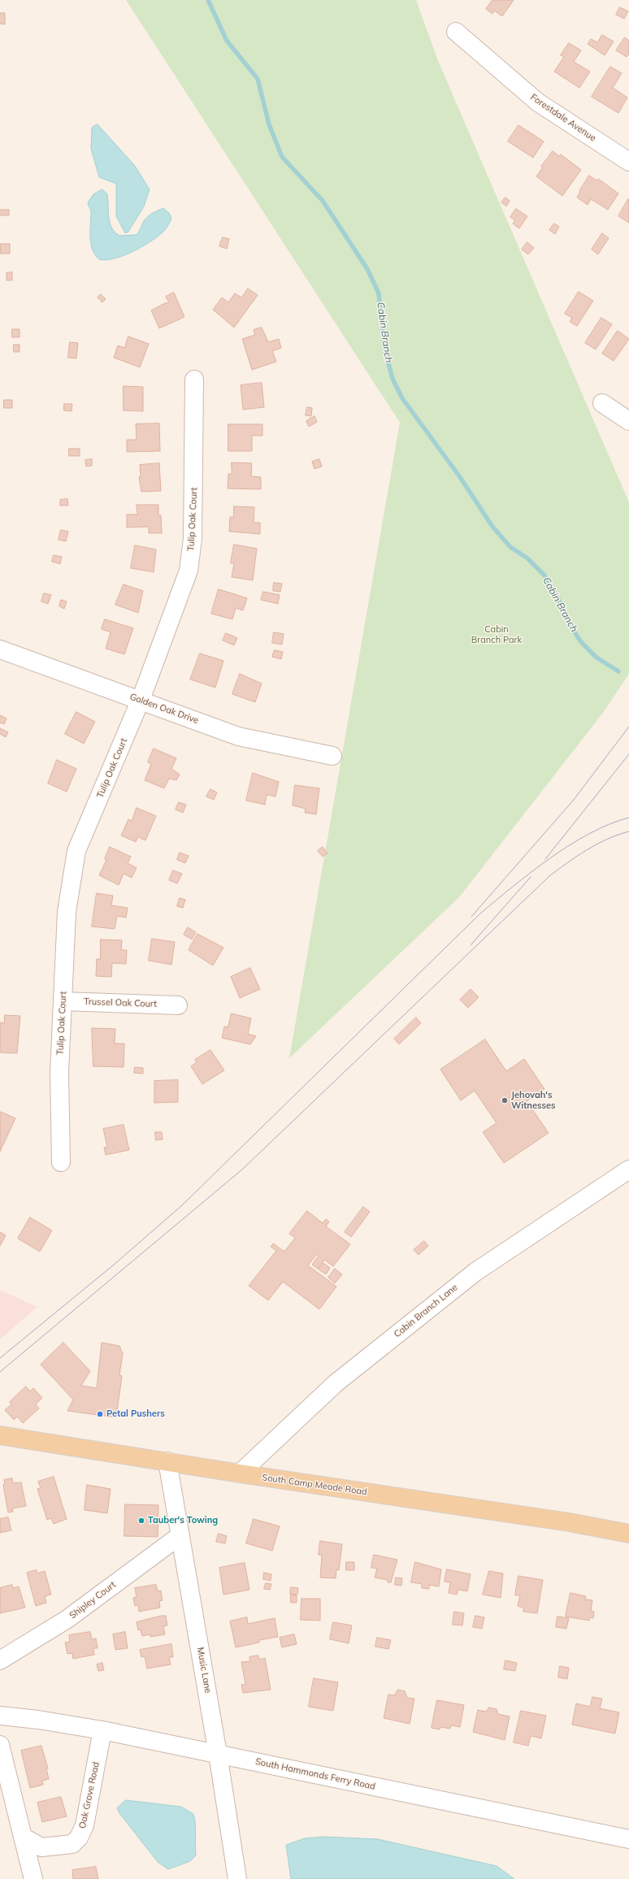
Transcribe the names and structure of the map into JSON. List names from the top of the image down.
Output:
{
  "streets": {
    "main road": ["South Camp Meade Road"],
    "street": [
      "Forestdale Avenue",
      "Tulip Oak Court",
      "Golden Oak Drive",
      "Trussel Oak Court",
      "Cabin Branch Lane",
      "Shipley Court",
      "Music Lane",
      "South Hammonds Ferry Road",
      "Oak Grove Road"
    ]
  },
  "crossings": [
    ["Tulip Oak Court", "Golden Oak Drive"],
    ["Tulip Oak Court", "Trussel Oak Court"],
    ["Cabin Branch Lane", "South Camp Meade Road"],
    ["South Camp Meade Road", "Music Lane"],
    ["Shipley Court", "Music Lane"],
    ["Music Lane", "South Hammonds Ferry Road"],
    ["South Hammonds Ferry Road", "Oak Grove Road"]
  ],
  "water": ["Cabin Branch"],
  "parks": ["Cabin Branch Park"],
  "places": ["Jehovah's Witnesses", "Petal Pushers", "Tauber's Towing"]
}
